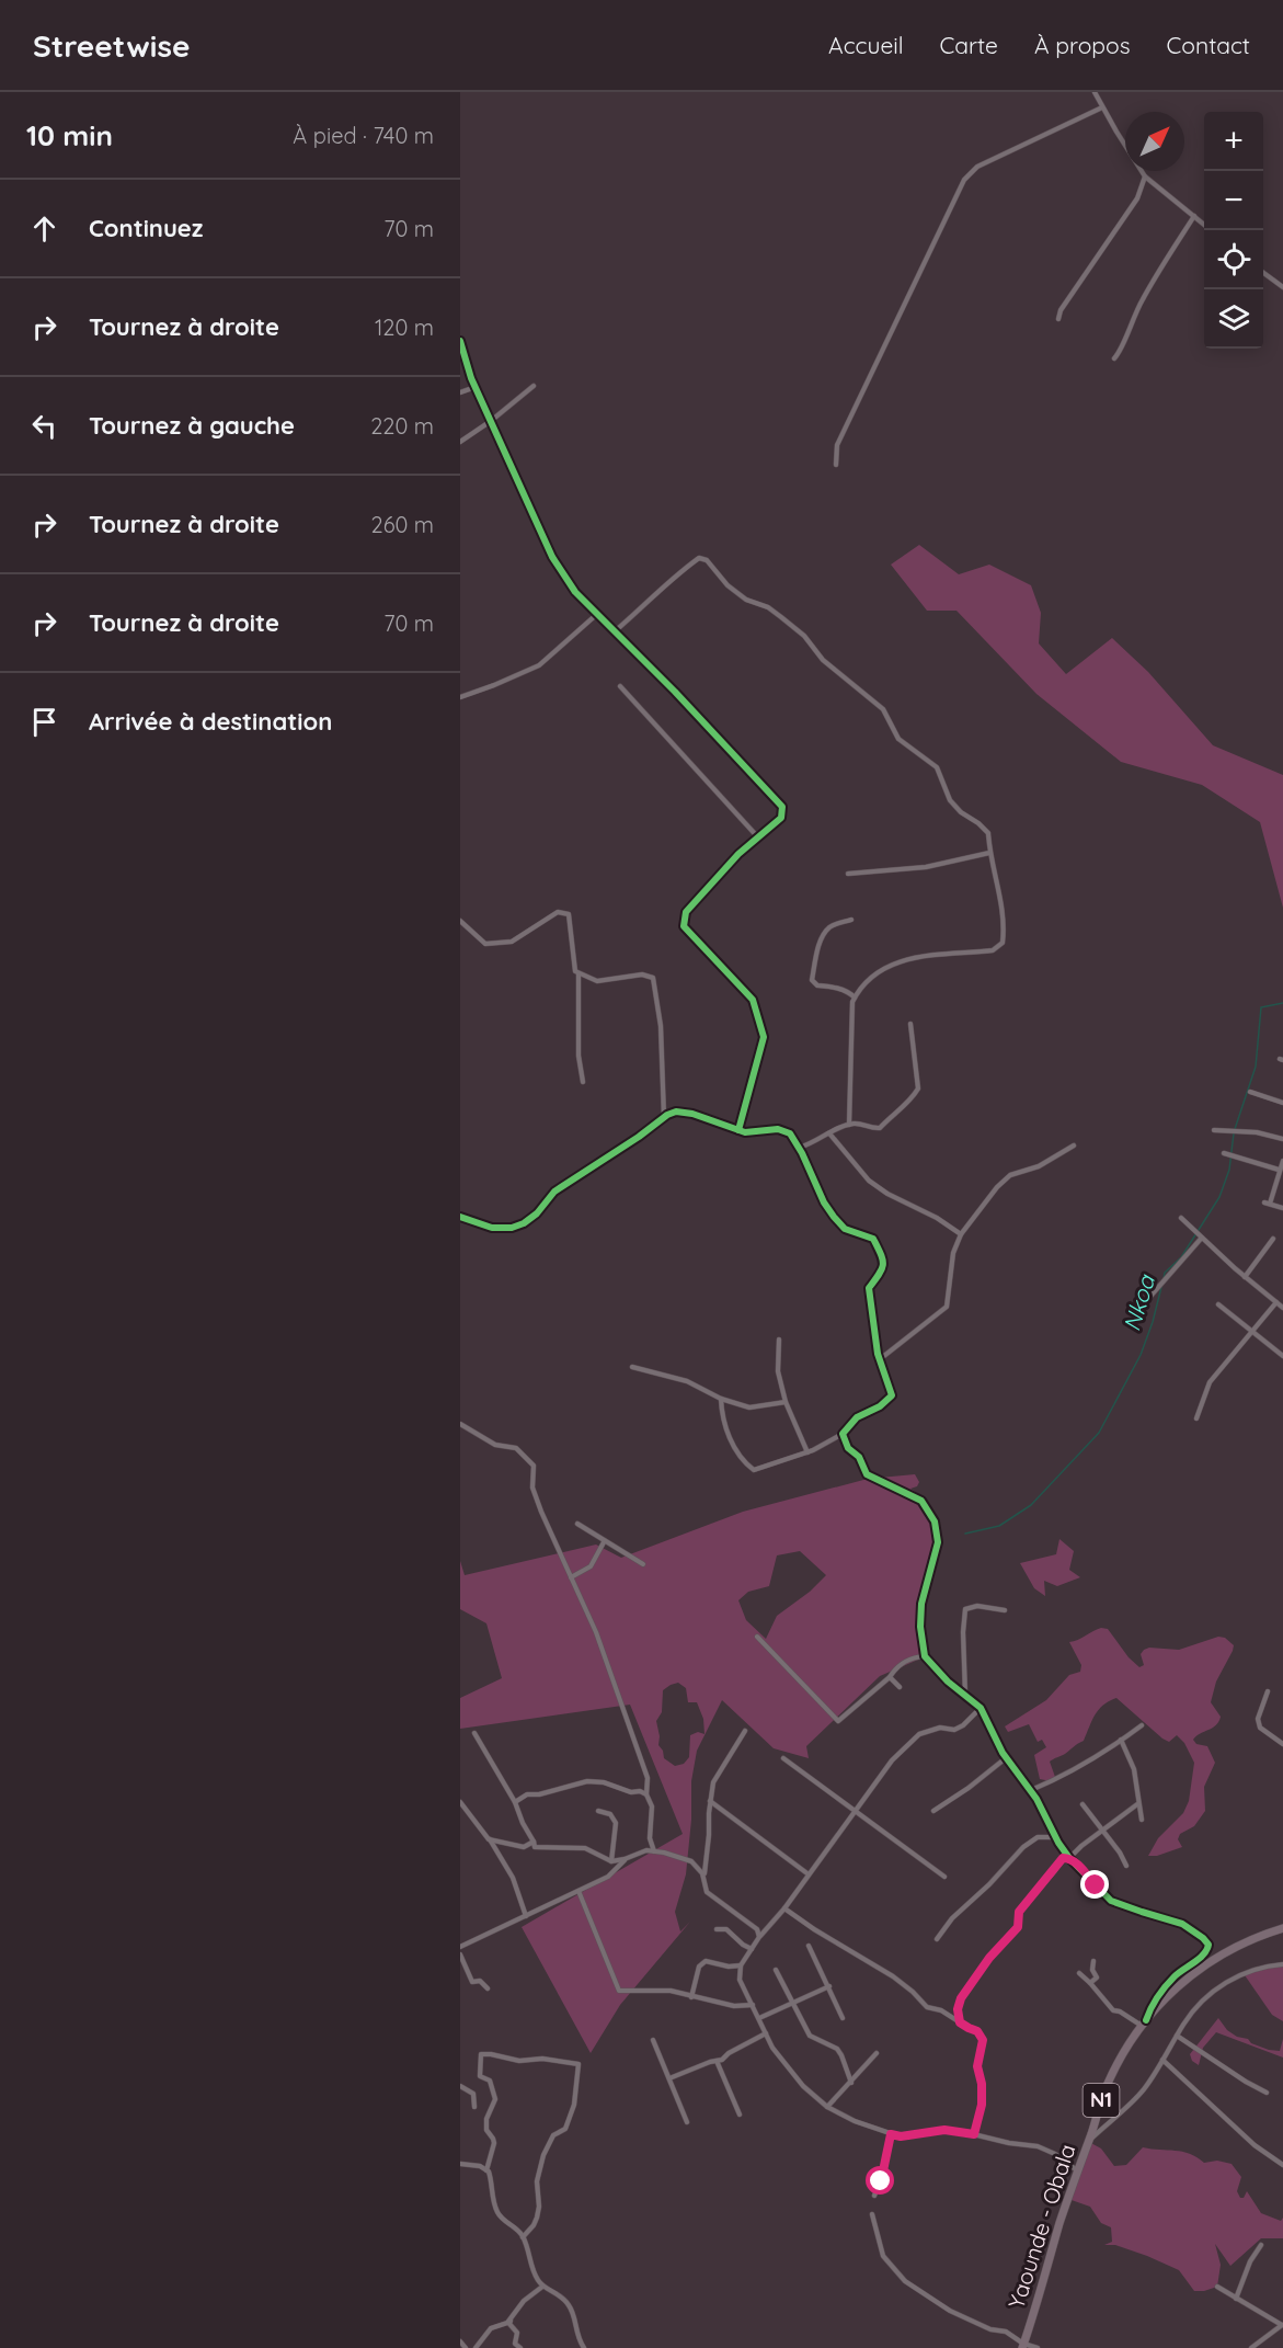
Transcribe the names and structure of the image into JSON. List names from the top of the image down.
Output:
{
  "streets": {
    "highway": ["N1", "Yaounde - Obala"]
  },
  "water": ["Nkoa"],
  "north": "top right",
  "page": {
    "header": "Streetwise",
    "nav": [
      "Accueil",
      "Carte",
      "À propos",
      "Contact"
    ],
    "heading": ["10 min", "À pied · 740 m"],
    "map_buttons": ["+", "−"],
    "list": [
      ["Continuez", "70 m"],
      ["Tournez à droite", "120 m"],
      ["Tournez à gauche", "220 m"],
      ["Tournez à droite", "260 m"],
      ["Tournez à droite", "70 m"],
      "Arrivée à destination"
    ]
  }
}
